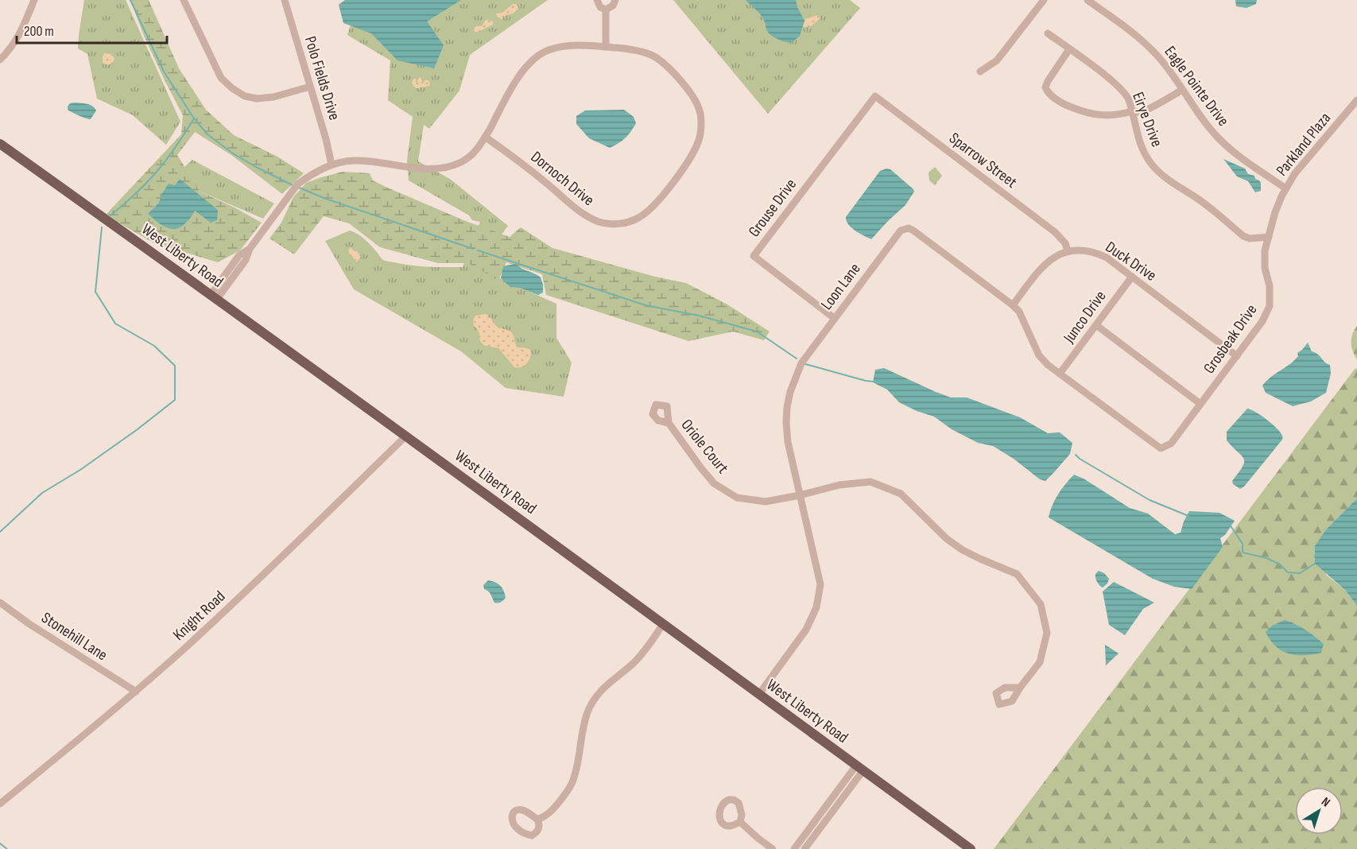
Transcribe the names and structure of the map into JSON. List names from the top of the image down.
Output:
{
  "streets": {
    "main road": ["West Liberty Road"],
    "street": [
      "Polo Fields Drive",
      "Eagle Pointe Drive",
      "Eirye Drive",
      "Parkland Plaza",
      "Sparrow Street",
      "Dornoch Drive",
      "Grouse Drive",
      "Duck Drive",
      "Loon Lane",
      "Junco Drive",
      "Grosbeak Drive",
      "Oriole Court",
      "Knight Road",
      "Stonehill Lane"
    ]
  },
  "crossings": [
    ["Polo Fields Drive", "Dornoch Drive"],
    ["Eagle Pointe Drive", "Parkland Plaza"],
    ["Eirye Drive", "Parkland Plaza"],
    ["Eirye Drive", "Grosbeak Drive"],
    ["Parkland Plaza", "Grosbeak Drive"],
    ["Sparrow Street", "Grouse Drive"],
    ["Sparrow Street", "Duck Drive"],
    ["Dornoch Drive", "West Liberty Road"],
    ["Grouse Drive", "Loon Lane"],
    ["West Liberty Road", "Loon Lane"],
    ["West Liberty Road", "Knight Road"],
    ["Duck Drive", "Junco Drive"],
    ["Duck Drive", "Grosbeak Drive"],
    ["Loon Lane", "Junco Drive"],
    ["Loon Lane", "Grosbeak Drive"],
    ["Loon Lane", "Oriole Court"],
    ["Knight Road", "Stonehill Lane"]
  ],
  "scale_bar": "200 m",
  "north": "top right"
}
